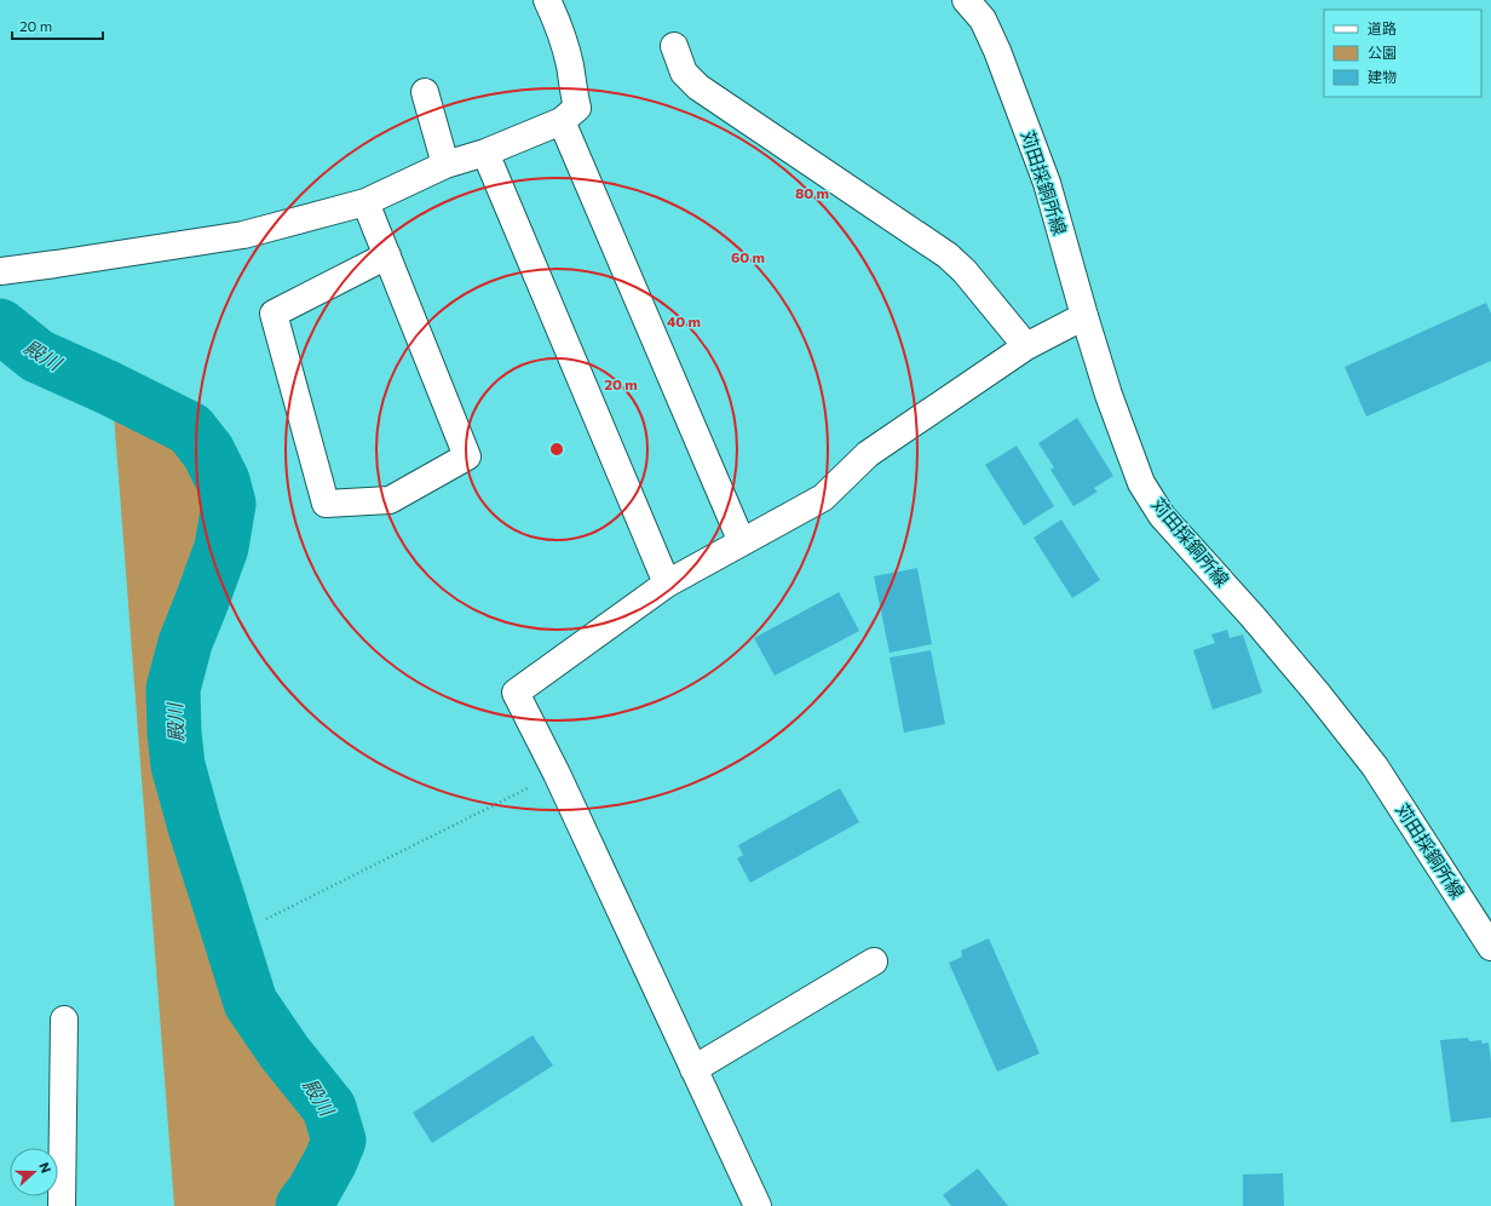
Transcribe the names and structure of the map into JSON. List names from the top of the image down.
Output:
{
  "streets": {
    "street": ["苅田採銅所線"]
  },
  "water": ["殿川"],
  "legend": ["道路", "公園", "建物"],
  "scale_bar": "20 m",
  "north": "right",
  "rings": [
    "80 m",
    "60 m",
    "40 m",
    "20 m"
  ]
}
